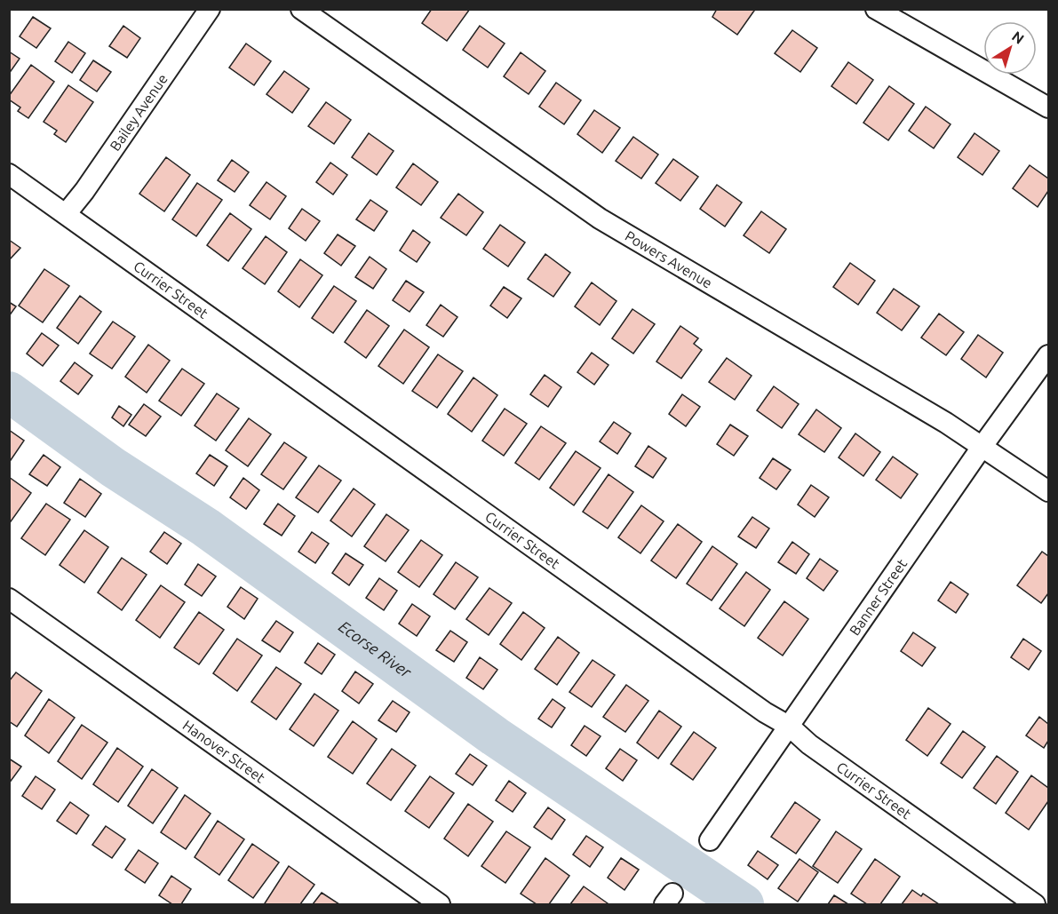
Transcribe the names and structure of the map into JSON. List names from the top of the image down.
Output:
{
  "streets": {
    "street": [
      "Bailey Avenue",
      "Powers Avenue",
      "Currier Street",
      "Banner Street",
      "Hanover Street"
    ]
  },
  "crossings": [
    ["Bailey Avenue", "Currier Street"],
    ["Powers Avenue", "Banner Street"],
    ["Currier Street", "Banner Street"]
  ],
  "water": ["Ecorse River"],
  "north": "top right"
}
